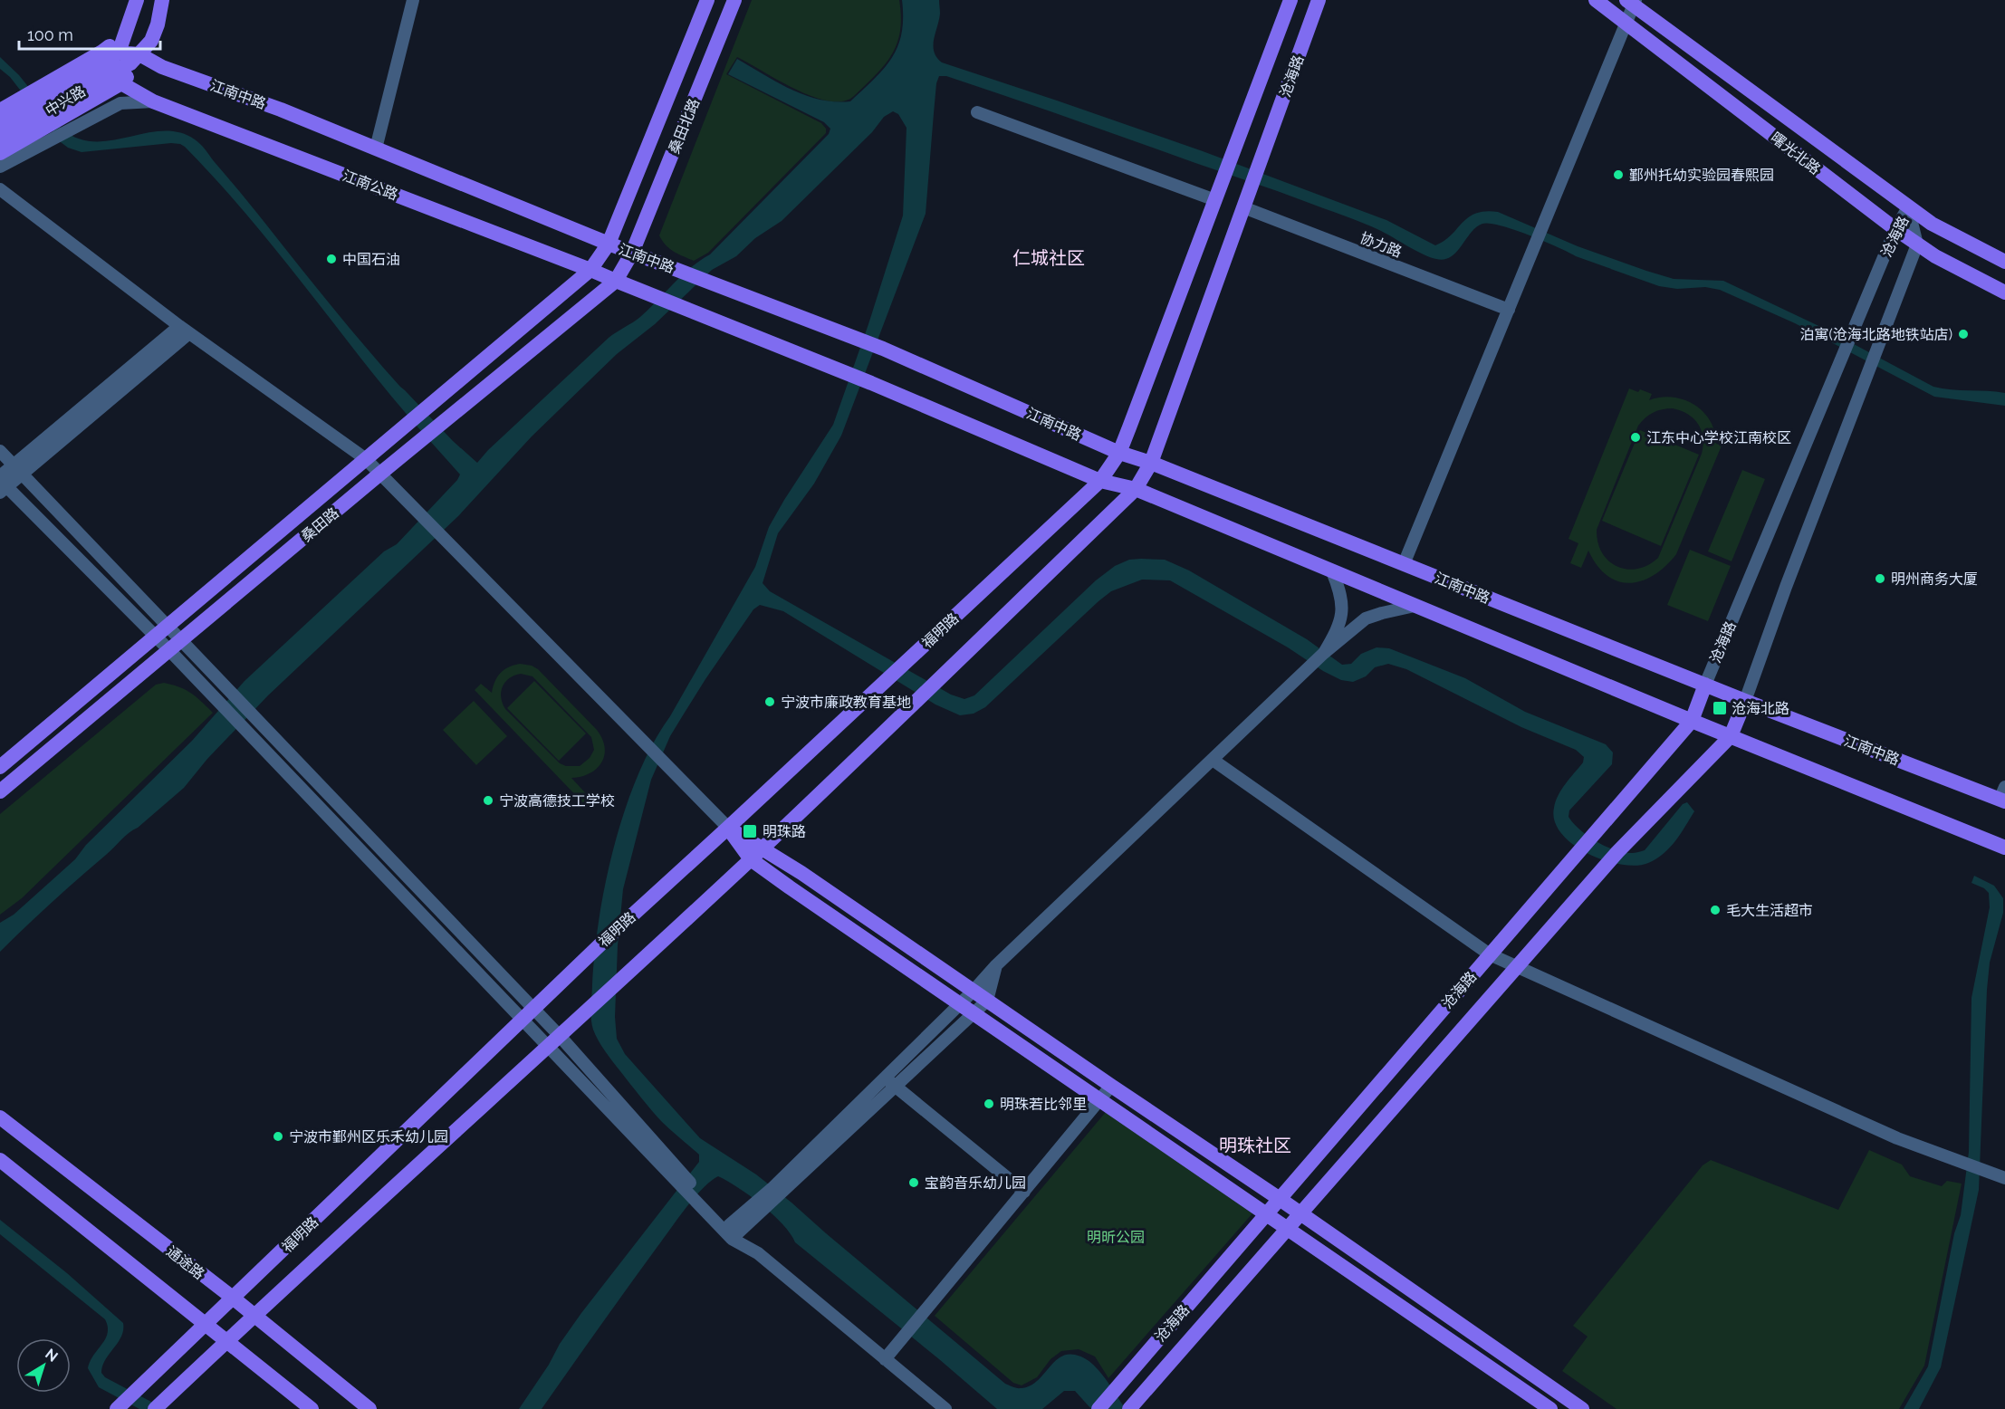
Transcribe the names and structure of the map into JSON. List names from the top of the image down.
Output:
{
  "streets": {
    "main road": [
      "沧海路",
      "江南中路",
      "中兴路",
      "桑田北路",
      "曙光北路",
      "江南公路",
      "桑田路",
      "福明路",
      "通途路"
    ],
    "street": ["协力路"]
  },
  "crossings": [
    ["沧海路", "江南中路"],
    ["沧海路", "曙光北路"],
    ["沧海路", "协力路"],
    ["沧海路", "福明路"],
    ["江南中路", "中兴路"],
    ["江南中路", "桑田北路"],
    ["江南中路", "桑田路"],
    ["江南中路", "福明路"],
    ["中兴路", "江南公路"],
    ["桑田北路", "桑田路"],
    ["江南公路", "桑田路"],
    ["江南公路", "福明路"],
    ["协力路", "福明路"],
    ["福明路", "通途路"]
  ],
  "districts": ["仁城社区", "明珠社区"],
  "parks": ["明昕公园"],
  "places": {
    "other": [
      "鄞州托幼实验园春熙园",
      "中国石油",
      "泊寓(沧海北路地铁站店)",
      "江东中心学校江南校区",
      "明州商务大厦",
      "宁波市廉政教育基地",
      "宁波高德技工学校",
      "毛大生活超市",
      "明珠若比邻里",
      "宁波市鄞州区乐禾幼儿园",
      "宝韵音乐幼儿园"
    ],
    "transit": ["沧海北路", "明珠路"]
  },
  "scale_bar": "100 m",
  "north": "top right"
}
